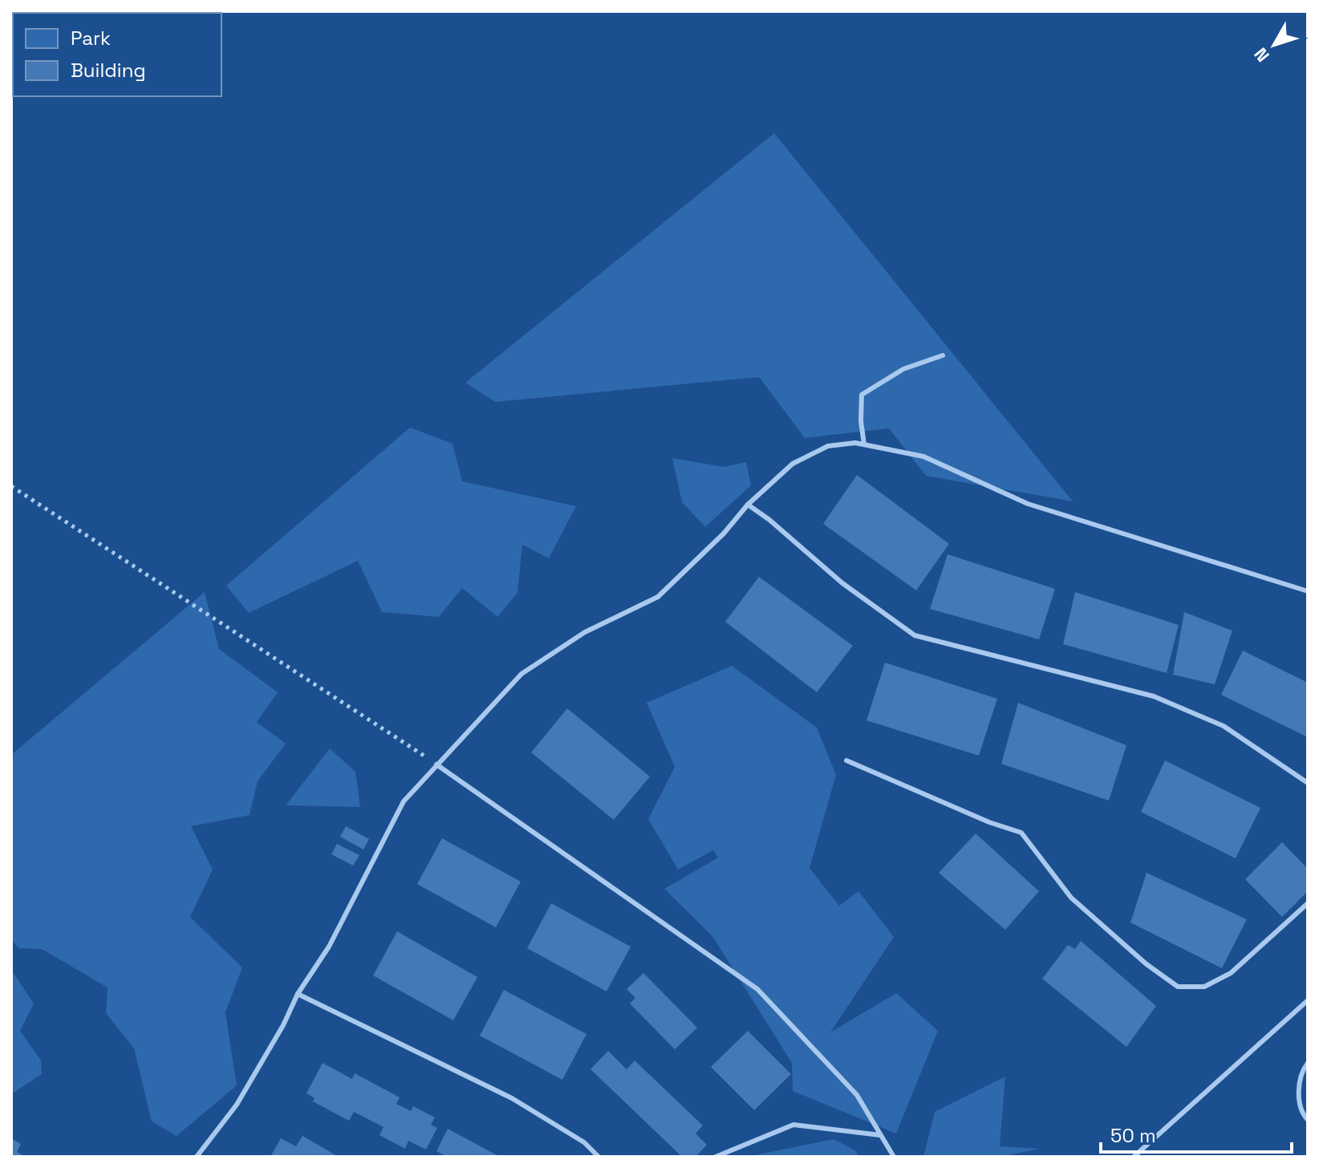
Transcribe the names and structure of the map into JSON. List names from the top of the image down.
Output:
{
  "legend": ["Park", "Building"],
  "scale_bar": "50 m",
  "north": "bottom left"
}
